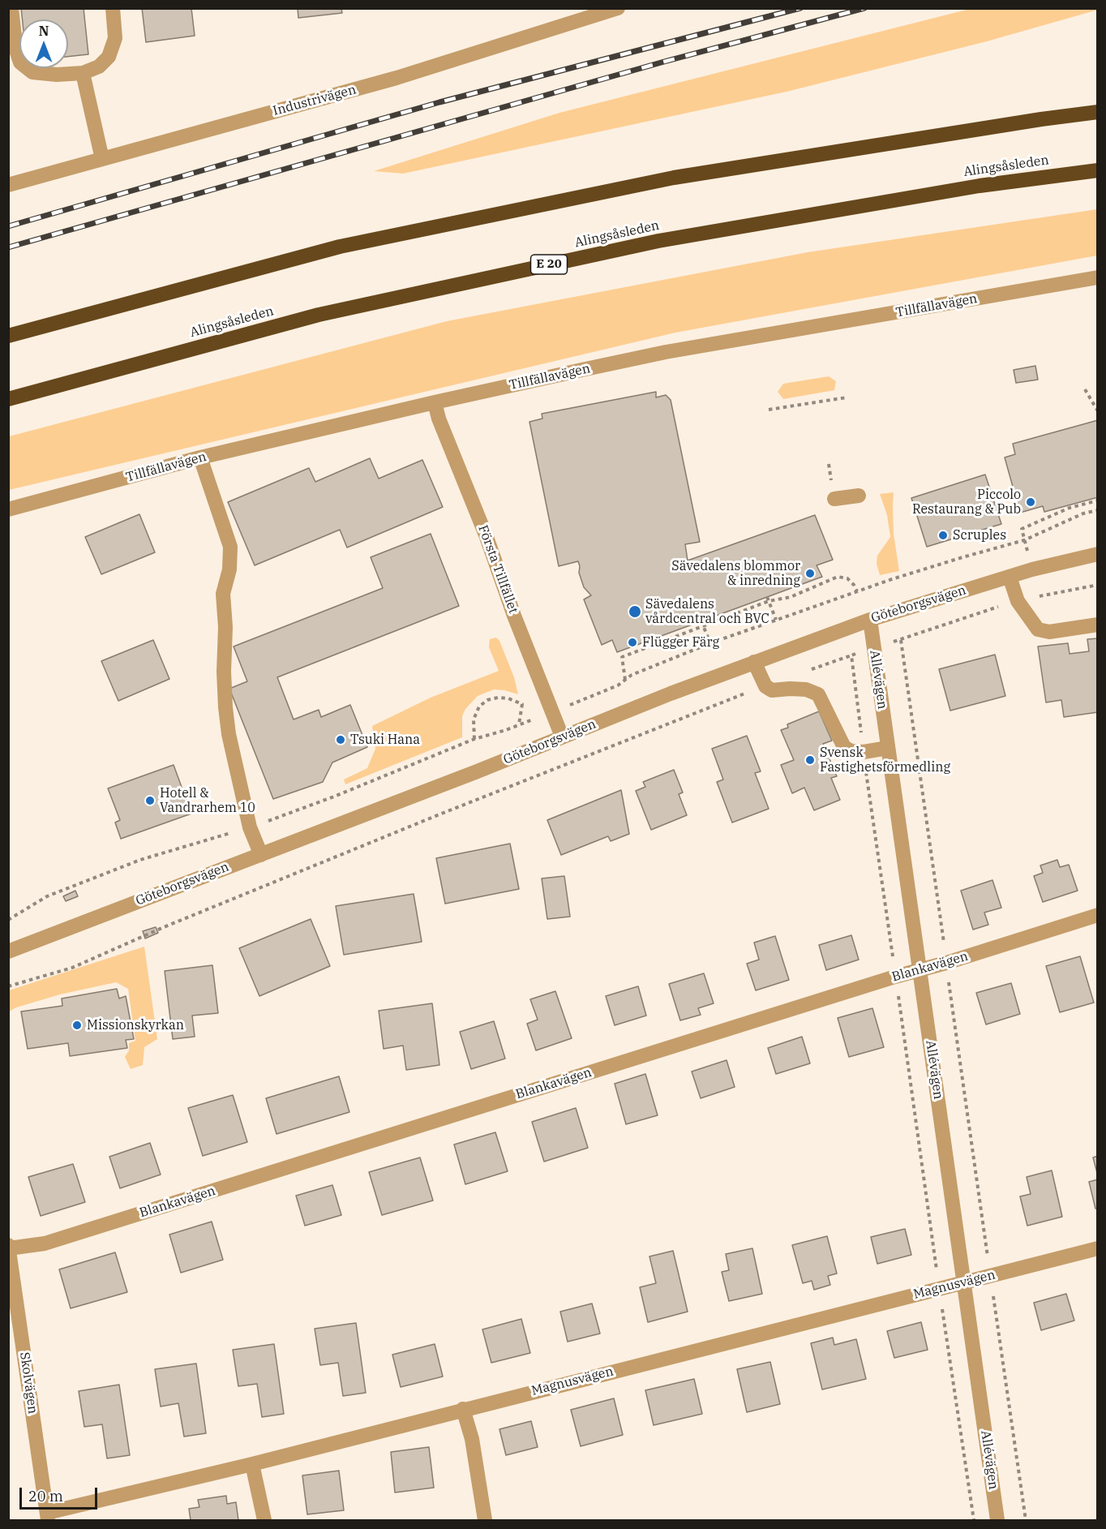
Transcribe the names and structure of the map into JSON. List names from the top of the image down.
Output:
{
  "streets": {
    "highway": ["Alingsåsleden", "E 20"],
    "street": [
      "Industrivägen",
      "Tillfällavägen",
      "Första Tillfället",
      "Göteborgsvägen",
      "Allévägen",
      "Blankavägen",
      "Magnusvägen",
      "Skolvägen"
    ]
  },
  "crossings": [
    ["Tillfällavägen", "Första Tillfället"],
    ["Första Tillfället", "Göteborgsvägen"],
    ["Göteborgsvägen", "Allévägen"],
    ["Allévägen", "Blankavägen"],
    ["Allévägen", "Magnusvägen"],
    ["Blankavägen", "Skolvägen"],
    ["Magnusvägen", "Skolvägen"]
  ],
  "places": [
    "Piccolo Restaurang & Pub",
    "Scruples",
    "Sävedalens blommor & inredning",
    "Sävedalens vårdcentral och BVC",
    "Flügger Färg",
    "Tsuki Hana",
    "Svensk Fastighetsförmedling",
    "Hotell & Vandrarhem 10",
    "Missionskyrkan"
  ],
  "scale_bar": "20 m",
  "north": "top"
}
